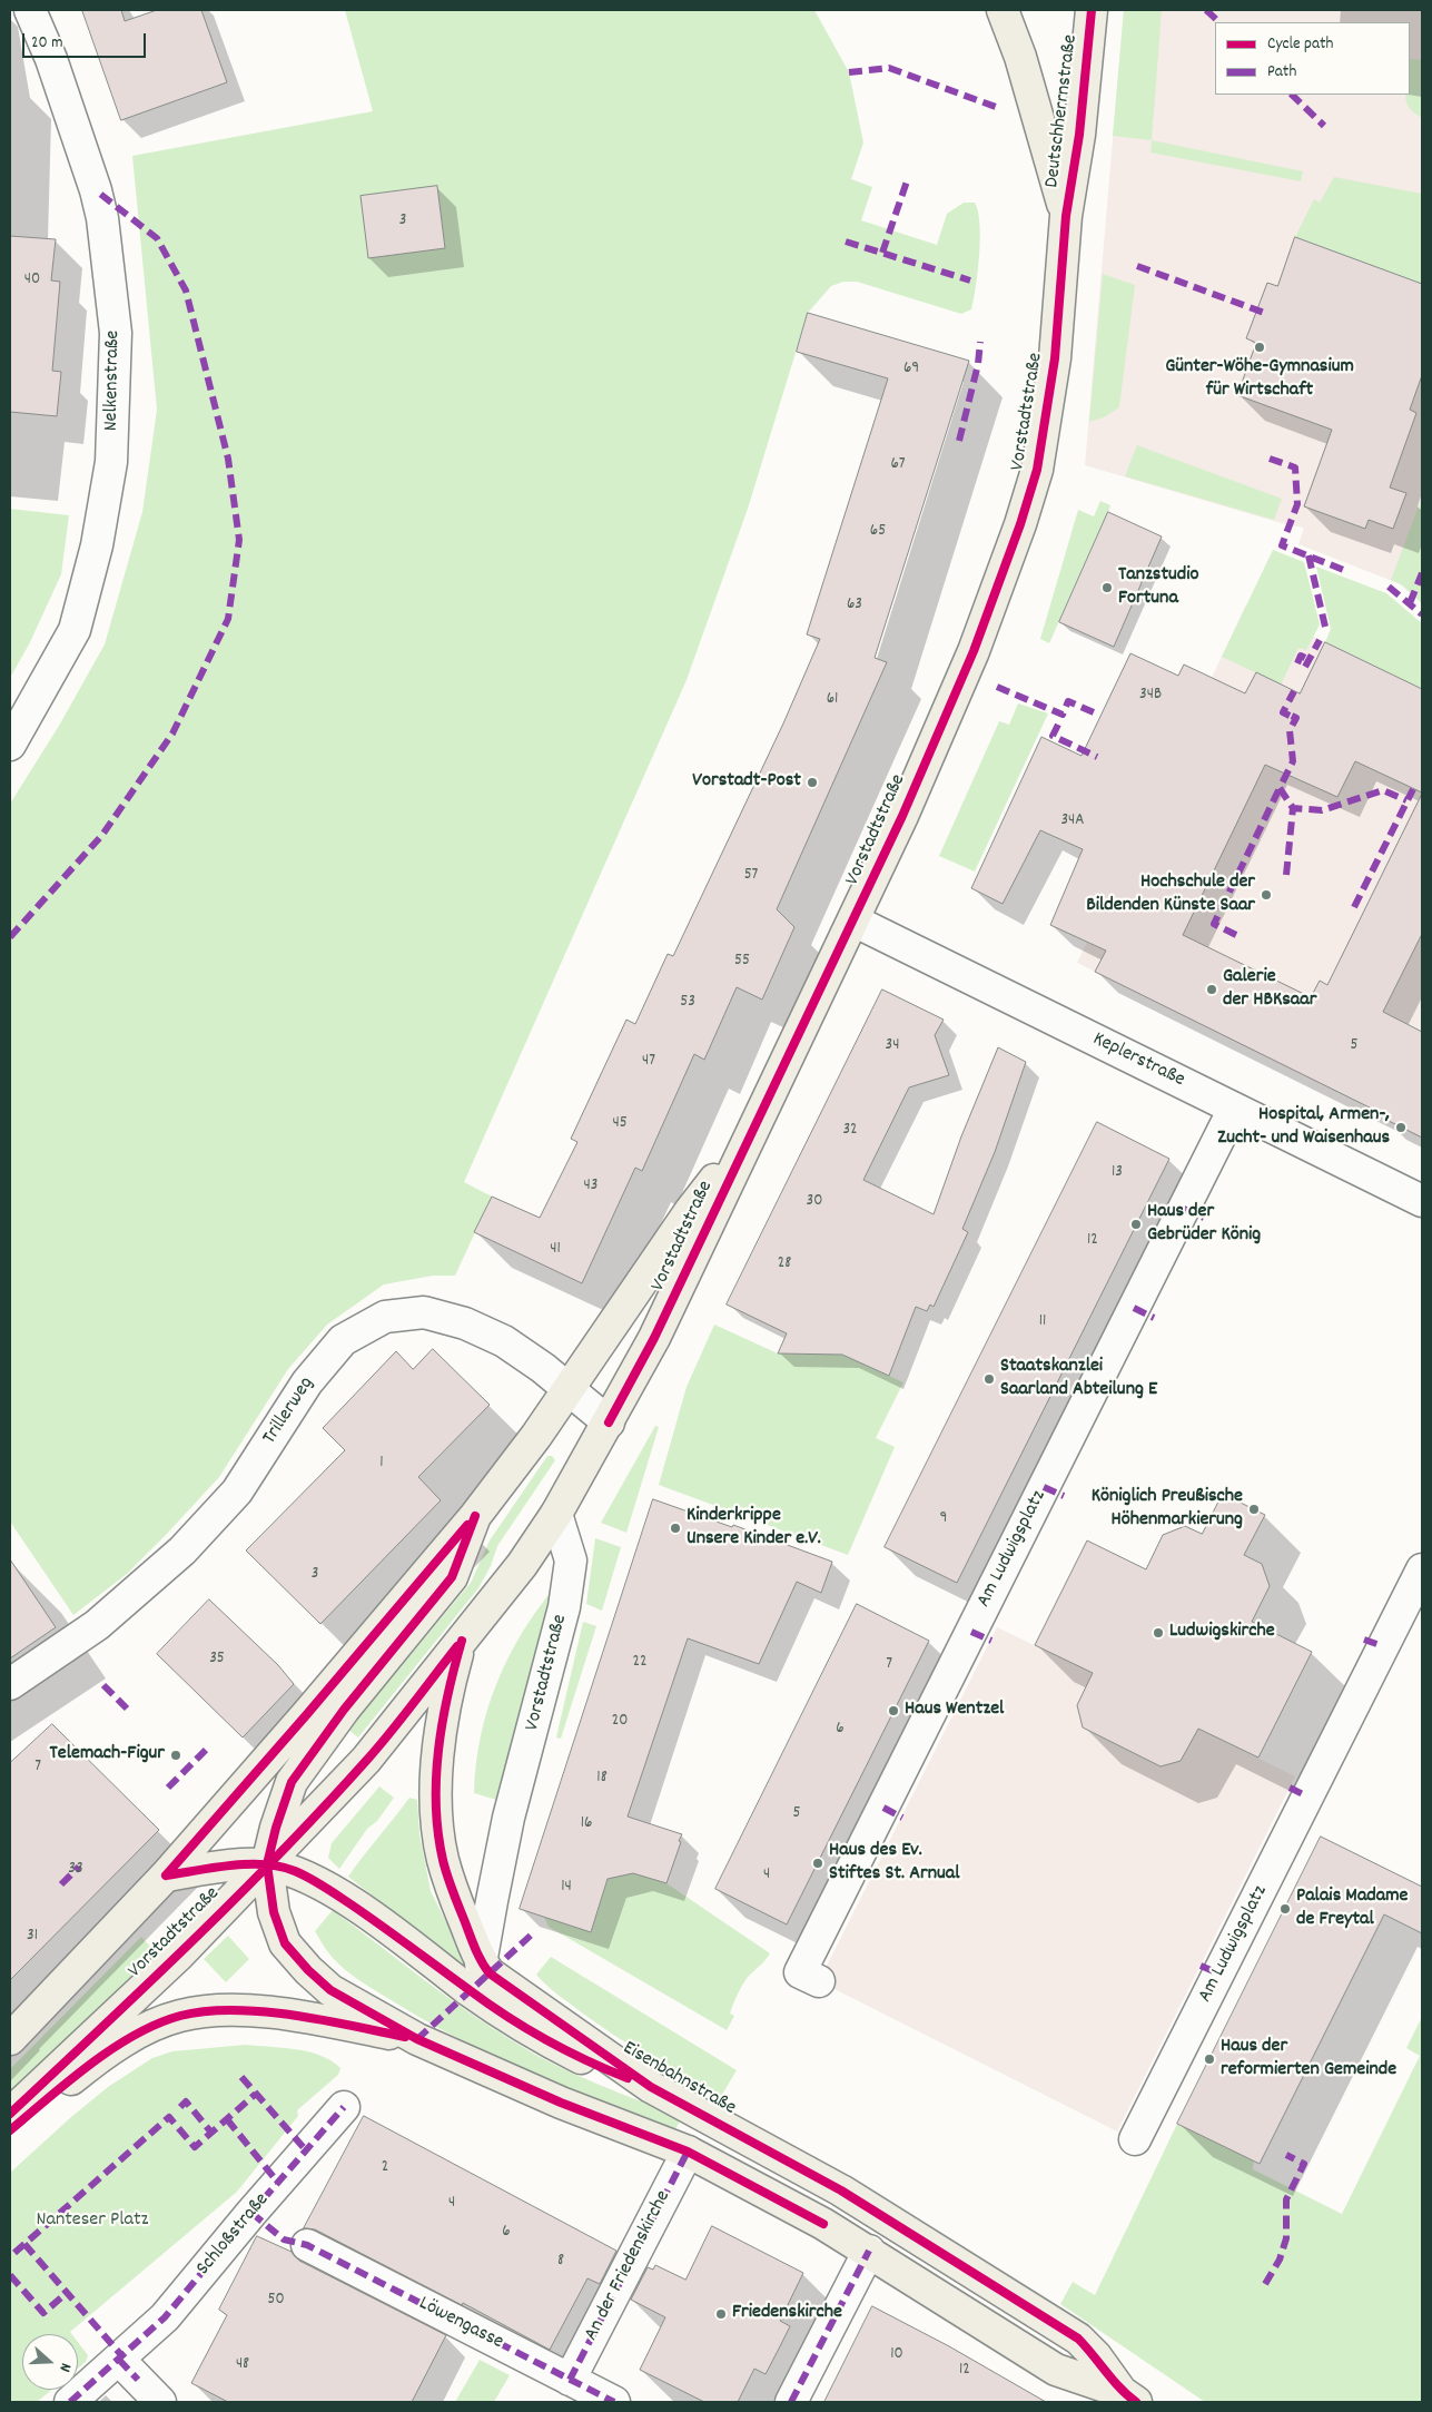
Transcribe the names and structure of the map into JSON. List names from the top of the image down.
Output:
{
  "streets": {
    "main road": ["Deutschherrnstraße", "Vorstadtstraße", "Eisenbahnstraße"],
    "street": [
      "Nelkenstraße",
      "Keplerstraße",
      "Trillerweg",
      "Am Ludwigsplatz",
      "Schloßstraße",
      "An der Friedenskirche",
      "Löwengasse"
    ]
  },
  "crossings": [
    ["Deutschherrnstraße", "Vorstadtstraße"],
    ["Vorstadtstraße", "Keplerstraße"],
    ["Vorstadtstraße", "Trillerweg"],
    ["Vorstadtstraße", "Eisenbahnstraße"],
    ["Keplerstraße", "Am Ludwigsplatz"],
    ["Eisenbahnstraße", "An der Friedenskirche"],
    ["An der Friedenskirche", "Löwengasse"]
  ],
  "parks": ["Nanteser Platz"],
  "places": [
    "Günter-Wöhe-Gymnasium für Wirtschaft",
    "Tanzstudio Fortuna",
    "Vorstadt-Post",
    "Hochschule der Bildenden Künste Saar",
    "Galerie der HBKsaar",
    "Hospital, Armen-, Zucht- und Waisenhaus",
    "Haus der Gebrüder König",
    "Staatskanzlei Saarland Abteilung E",
    "Königlich Preußische Höhenmarkierung",
    "Kinderkrippe Unsere Kinder e.V.",
    "Ludwigskirche",
    "Haus Wentzel",
    "Telemach-Figur",
    "Haus des Ev. Stiftes St. Arnual",
    "Palais Madame de Freytal",
    "Haus der reformierten Gemeinde",
    "Friedenskirche"
  ],
  "house_numbers": [
    "3",
    "40",
    "69",
    "67",
    "65",
    "63",
    "34B",
    "61",
    "34A",
    "57",
    "55",
    "53",
    "34",
    "5",
    "47",
    "45",
    "32",
    "13",
    "43",
    "30",
    "12",
    "41",
    "28",
    "11",
    "1",
    "9",
    "3",
    "35",
    "22",
    "7",
    "20",
    "6",
    "7",
    "18",
    "5",
    "16",
    "33",
    "4",
    "14",
    "31",
    "2",
    "4",
    "6",
    "8",
    "50",
    "10",
    "48",
    "12"
  ],
  "legend": ["Cycle path", "Path"],
  "scale_bar": "20 m",
  "north": "right"
}
